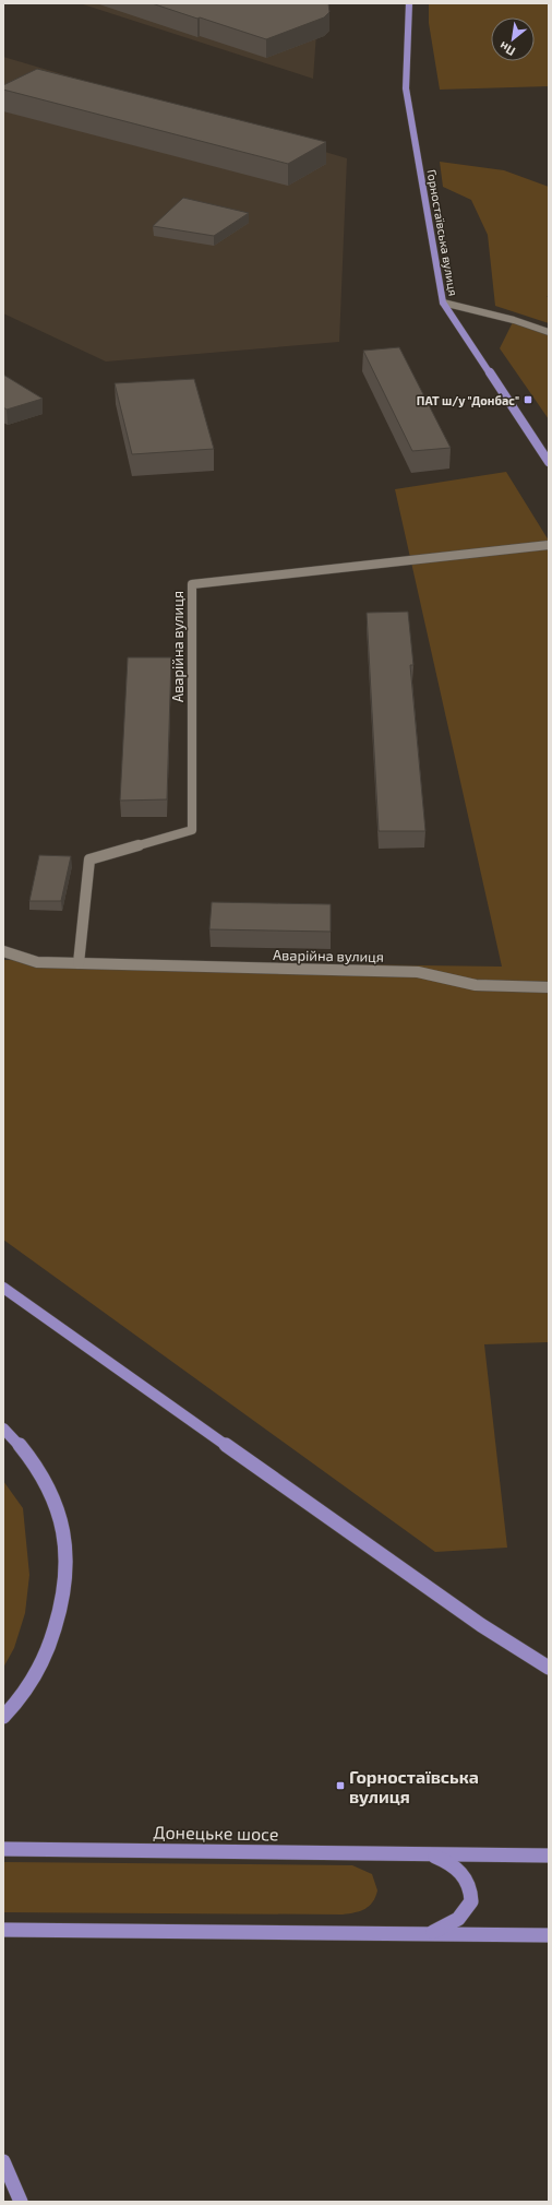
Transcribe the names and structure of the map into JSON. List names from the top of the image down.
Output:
{
  "streets": {
    "main road": ["Горностаївська вулиця", "Донецьке шосе"],
    "street": ["Аварійна вулиця"]
  },
  "places": {
    "transit": ["ПАТ ш/у \"Донбас\"", "Горностаївська вулиця"]
  },
  "north": "bottom left"
}
